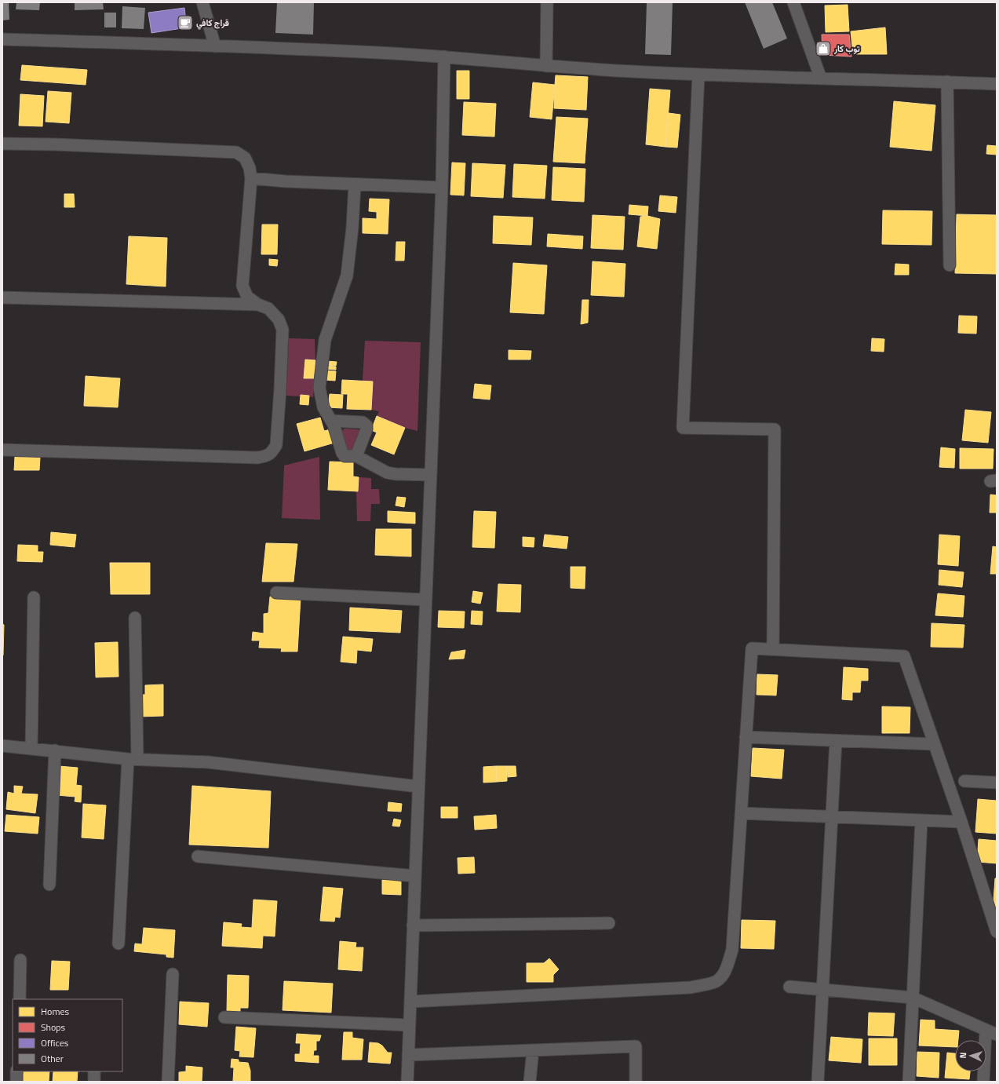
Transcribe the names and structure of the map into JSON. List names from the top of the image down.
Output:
{
  "places": {
    "cafe": ["قراج كافي"],
    "shop": ["توب كار"]
  },
  "legend": [
    "Homes",
    "Shops",
    "Offices",
    "Other"
  ],
  "north": "left"
}
